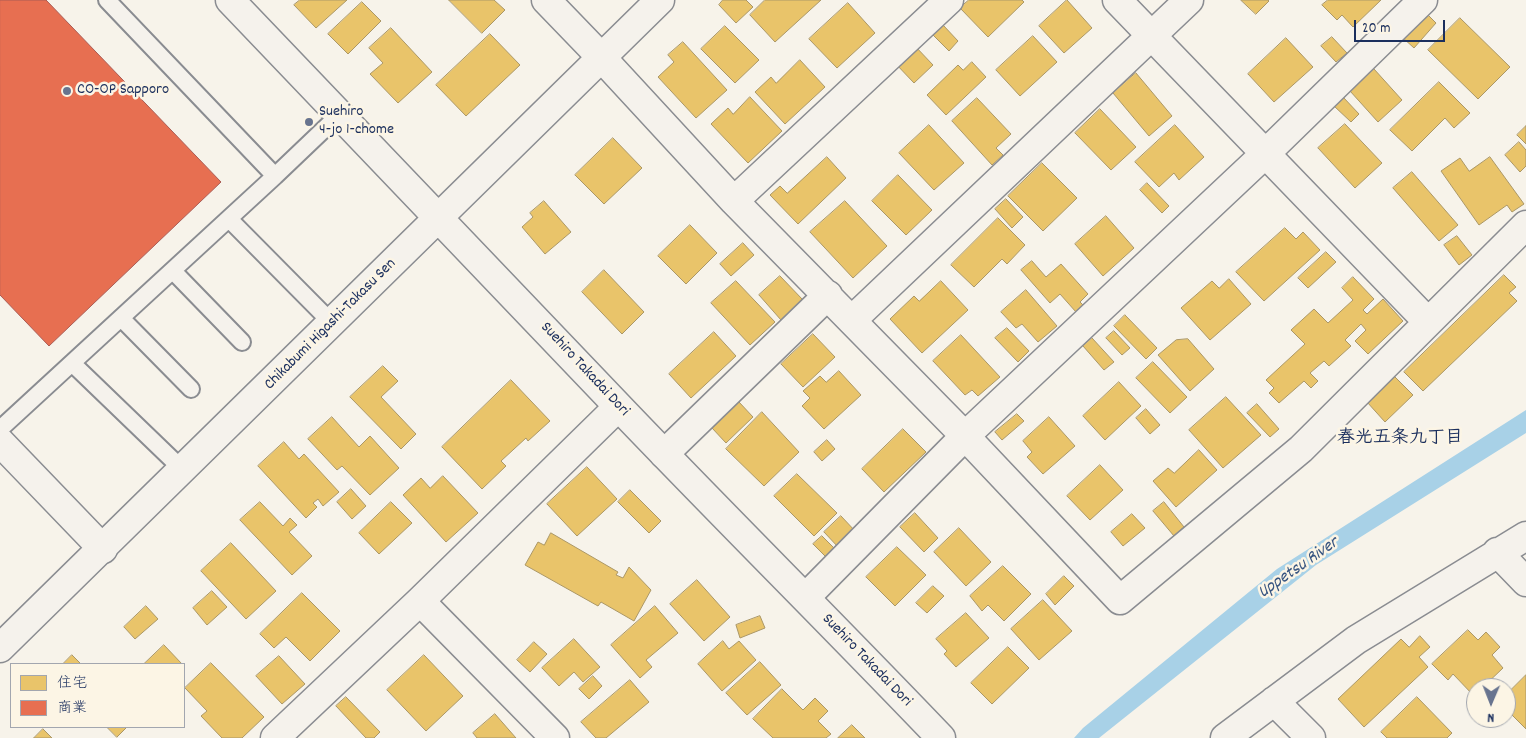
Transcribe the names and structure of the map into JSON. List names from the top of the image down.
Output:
{
  "streets": {
    "street": ["Chikabumi Higashi-Takasu Sen", "Suehiro Takadai Dori"]
  },
  "crossings": [
    ["Chikabumi Higashi-Takasu Sen", "Suehiro Takadai Dori"]
  ],
  "districts": ["春光五条九丁目"],
  "water": ["Uppetsu River"],
  "places": ["CO-OP Sapporo", "Suehiro 4-jo 1-chome"],
  "legend": ["住宅", "商業"],
  "scale_bar": "20 m",
  "north": "bottom"
}
